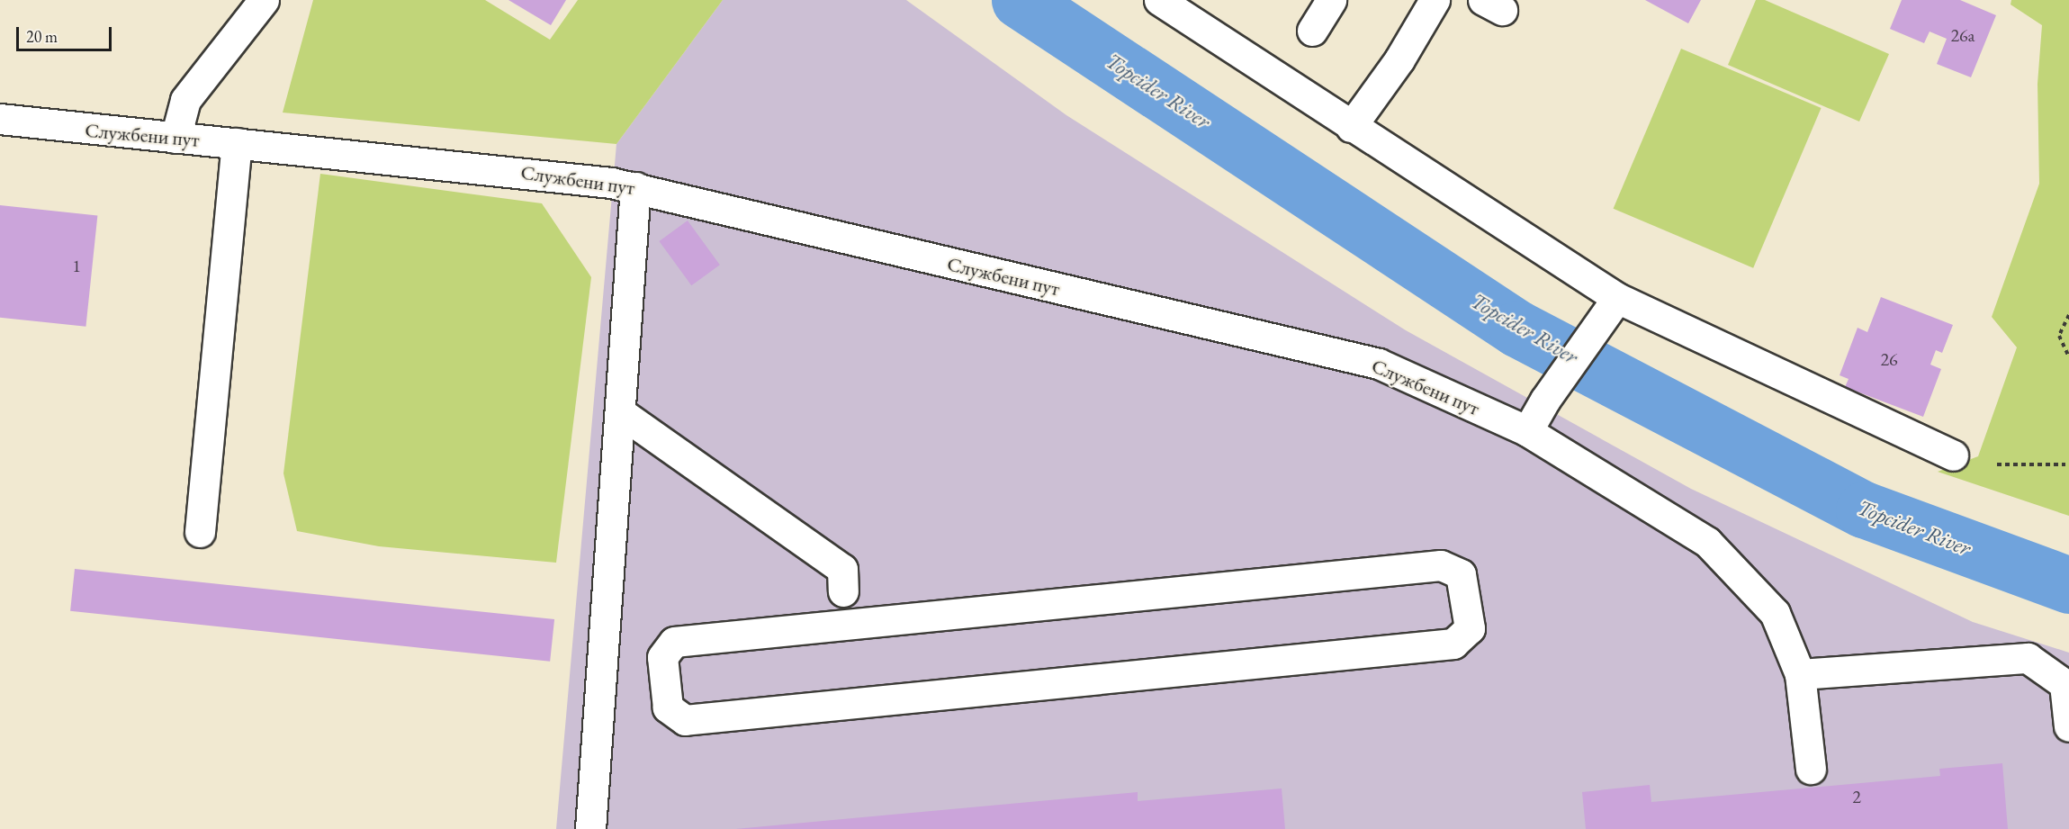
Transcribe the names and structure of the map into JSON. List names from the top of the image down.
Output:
{
  "streets": {
    "lane": ["Службени пут"]
  },
  "water": ["Topcider River"],
  "house_numbers": [
    "26a",
    "1",
    "26",
    "2"
  ],
  "scale_bar": "20 m"
}
